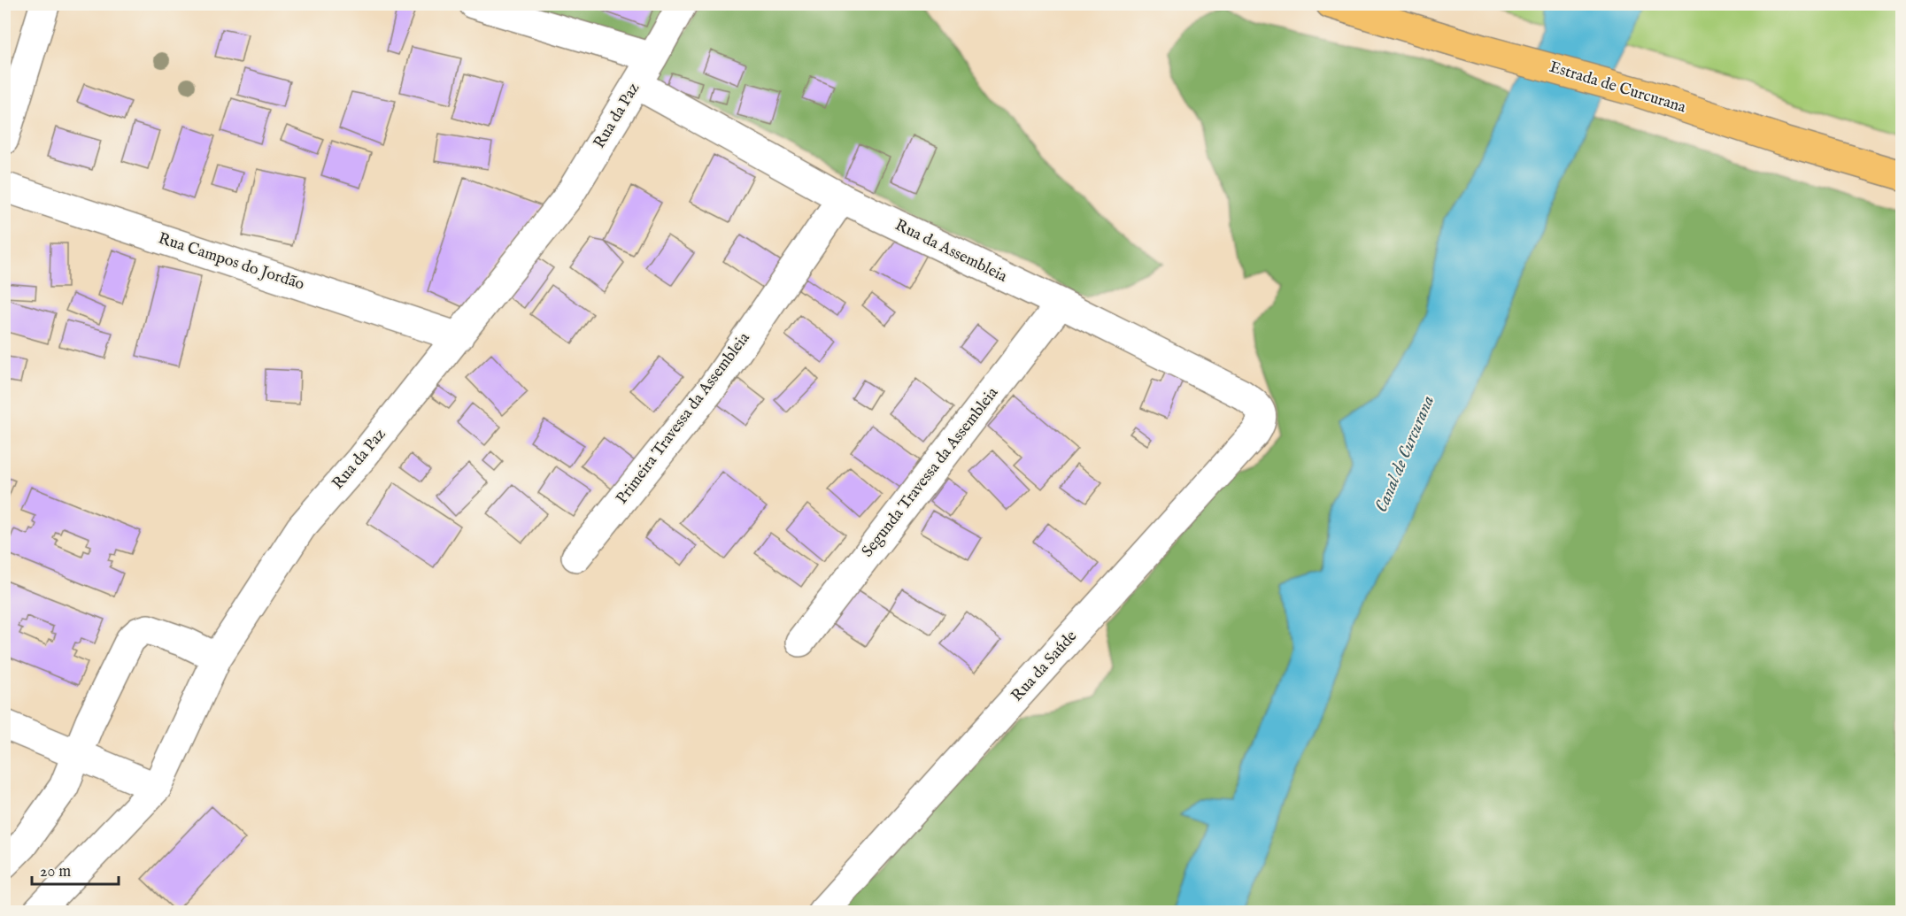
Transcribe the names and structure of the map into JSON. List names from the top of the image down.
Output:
{
  "streets": {
    "main road": ["Estrada de Curcurana"],
    "street": [
      "Rua da Paz",
      "Rua da Assembleia",
      "Rua Campos do Jordão",
      "Primeira Travessa da Assembleia",
      "Segunda Travessa da Assembleia",
      "Rua da Saúde"
    ]
  },
  "crossings": [
    ["Rua da Paz", "Rua da Assembleia"],
    ["Rua da Paz", "Rua Campos do Jordão"],
    ["Rua da Assembleia", "Primeira Travessa da Assembleia"],
    ["Rua da Assembleia", "Segunda Travessa da Assembleia"],
    ["Rua da Assembleia", "Rua da Saúde"]
  ],
  "water": ["Canal de Curcurana"],
  "scale_bar": "20 m"
}
